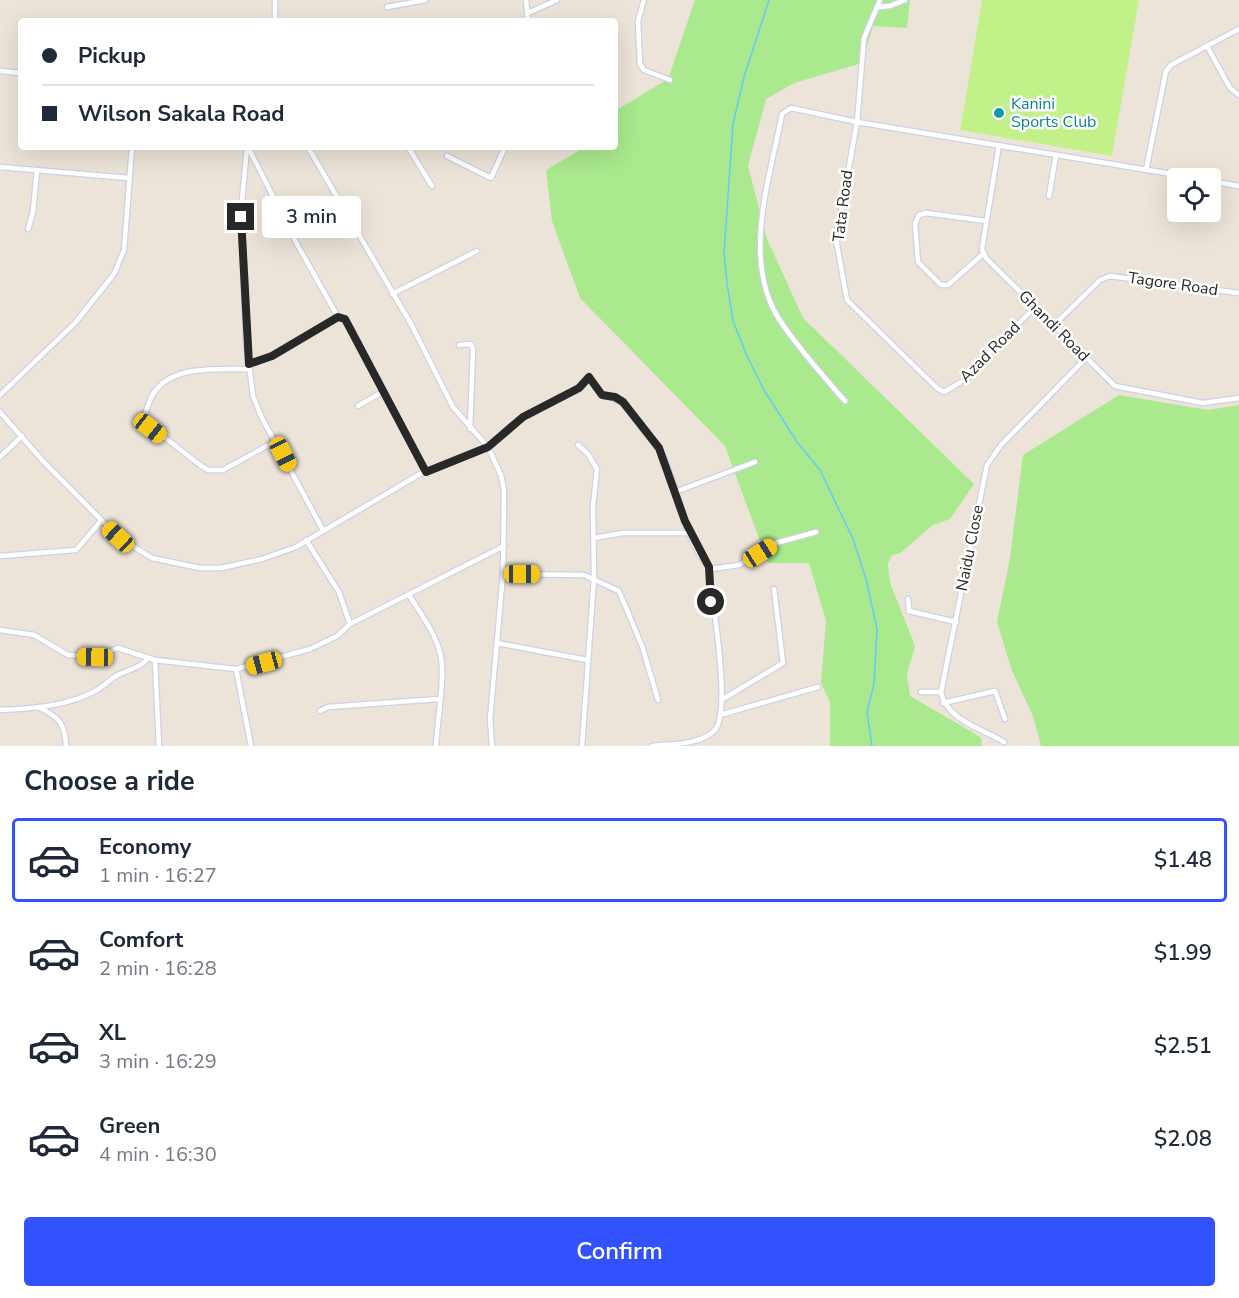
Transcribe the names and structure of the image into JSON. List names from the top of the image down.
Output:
{
  "streets": {
    "street": [
      "Tata Road",
      "Tagore Road",
      "Ghandi Road",
      "Azad Road",
      "Naidu Close"
    ]
  },
  "crossings": [
    ["Tata Road", "Azad Road"],
    ["Tagore Road", "Ghandi Road"],
    ["Ghandi Road", "Azad Road"],
    ["Ghandi Road", "Naidu Close"]
  ],
  "places": ["Kanini Sports Club"],
  "page": {
    "banner": ["Pickup", "Wilson Sakala Road"],
    "bubble": "3 min",
    "heading": "Choose a ride",
    "list": [
      {
        "name": "Economy",
        "note": "1 min · 16:27",
        "value": "$1.48"
      },
      {
        "name": "Comfort",
        "note": "2 min · 16:28",
        "value": "$1.99"
      },
      {
        "name": "XL",
        "note": "3 min · 16:29",
        "value": "$2.51"
      },
      {
        "name": "Green",
        "note": "4 min · 16:30",
        "value": "$2.08"
      }
    ],
    "buttons": "Confirm"
  }
}
